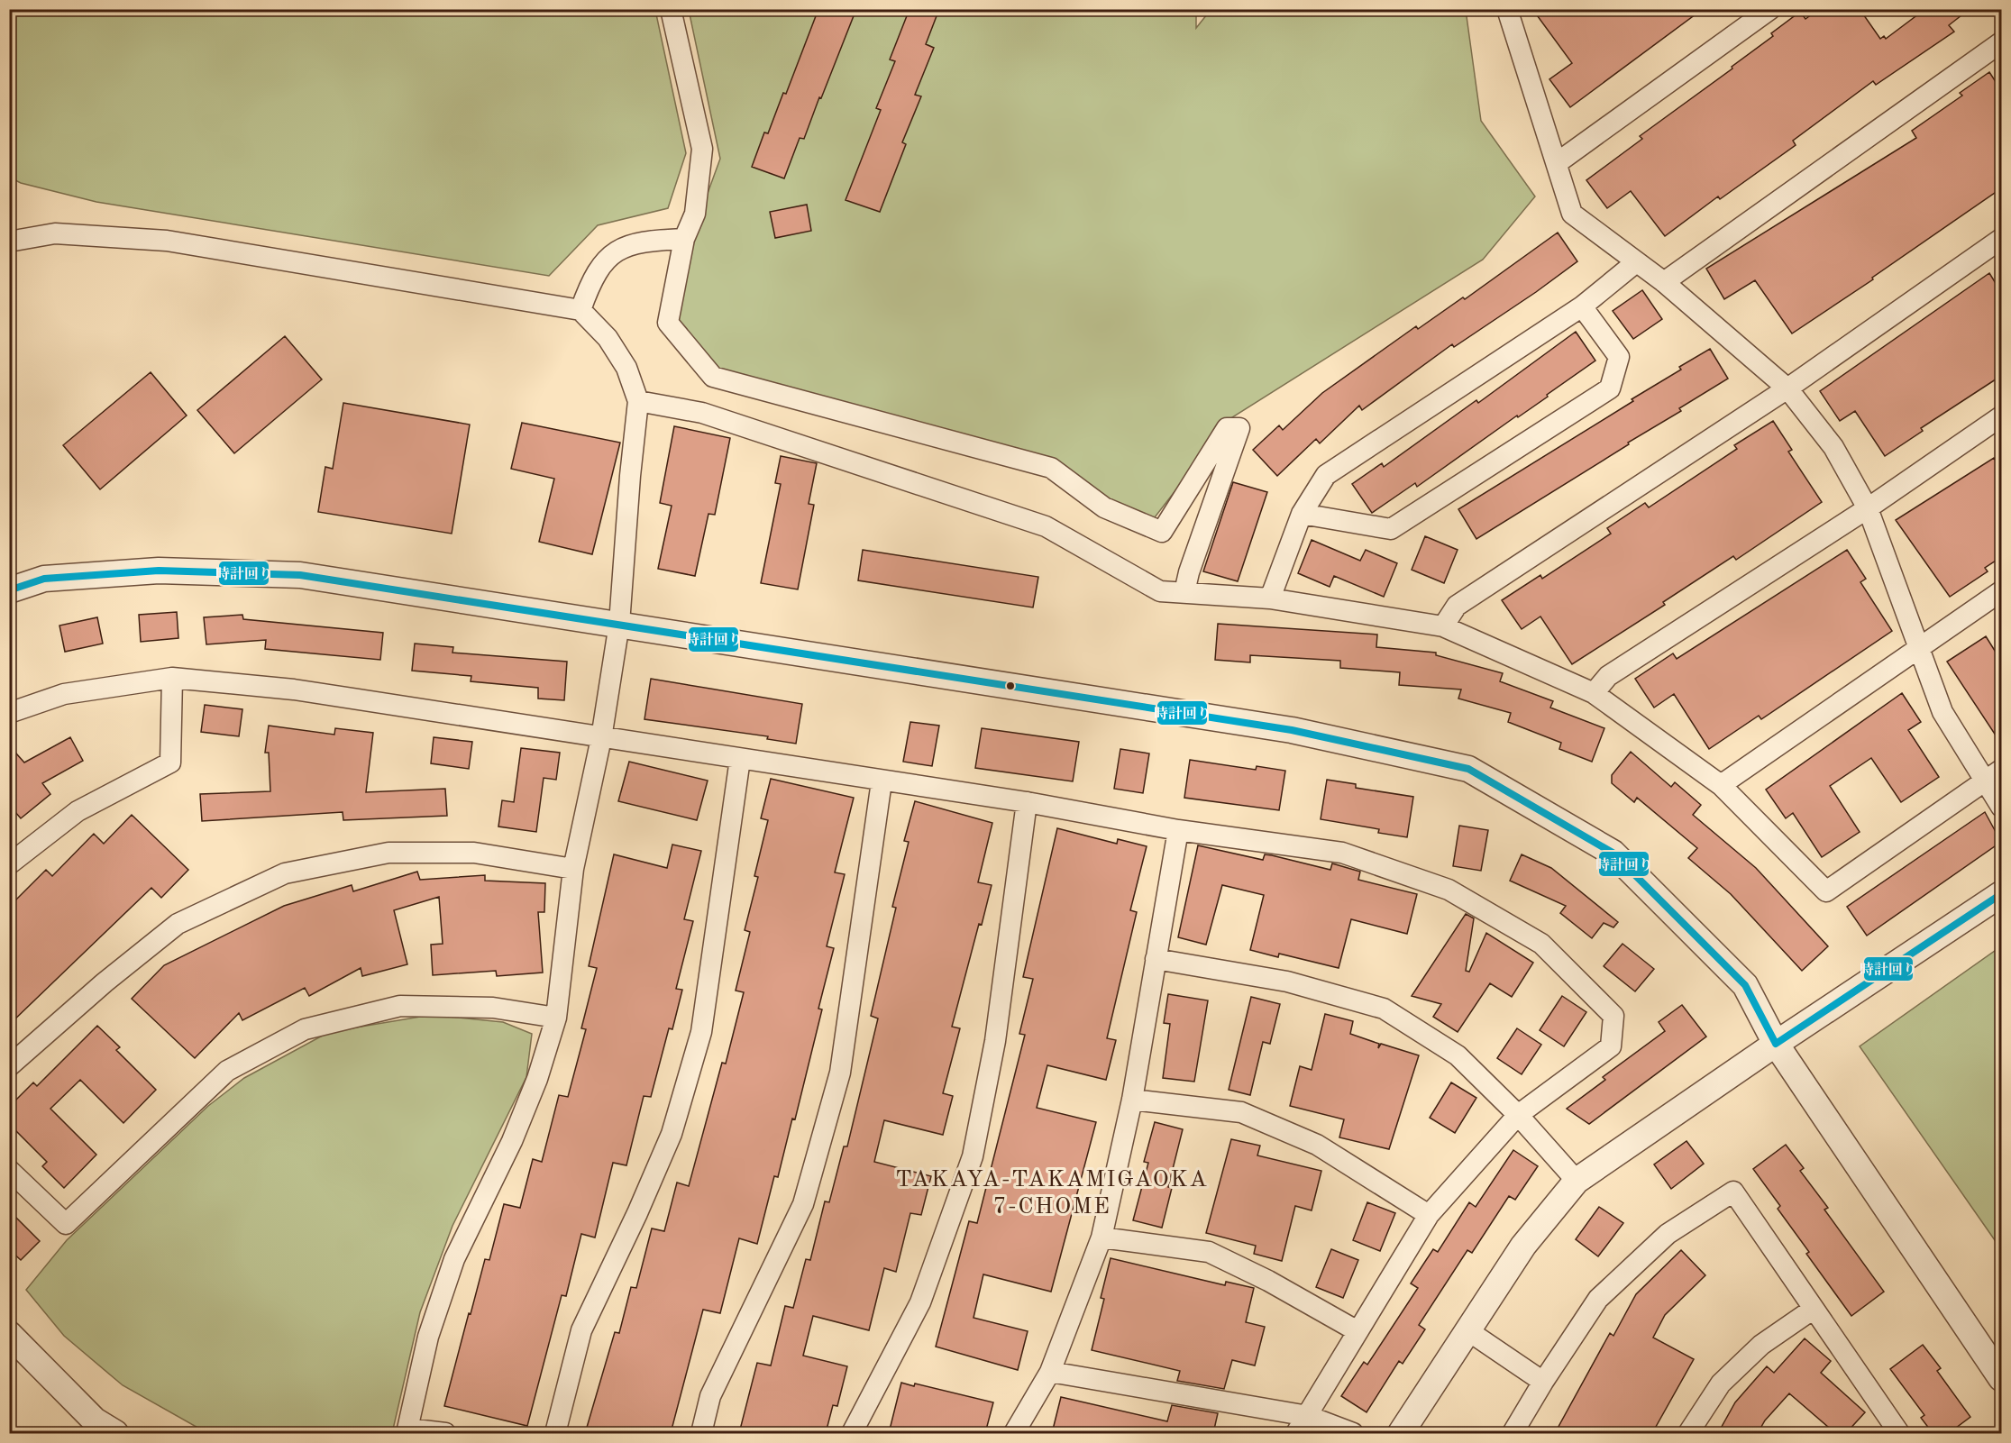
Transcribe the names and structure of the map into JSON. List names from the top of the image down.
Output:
{
  "districts": ["TAKAYA-TAKAMIGAOKA 7-CHOME"],
  "lines": ["transit line 時計回り"]
}
